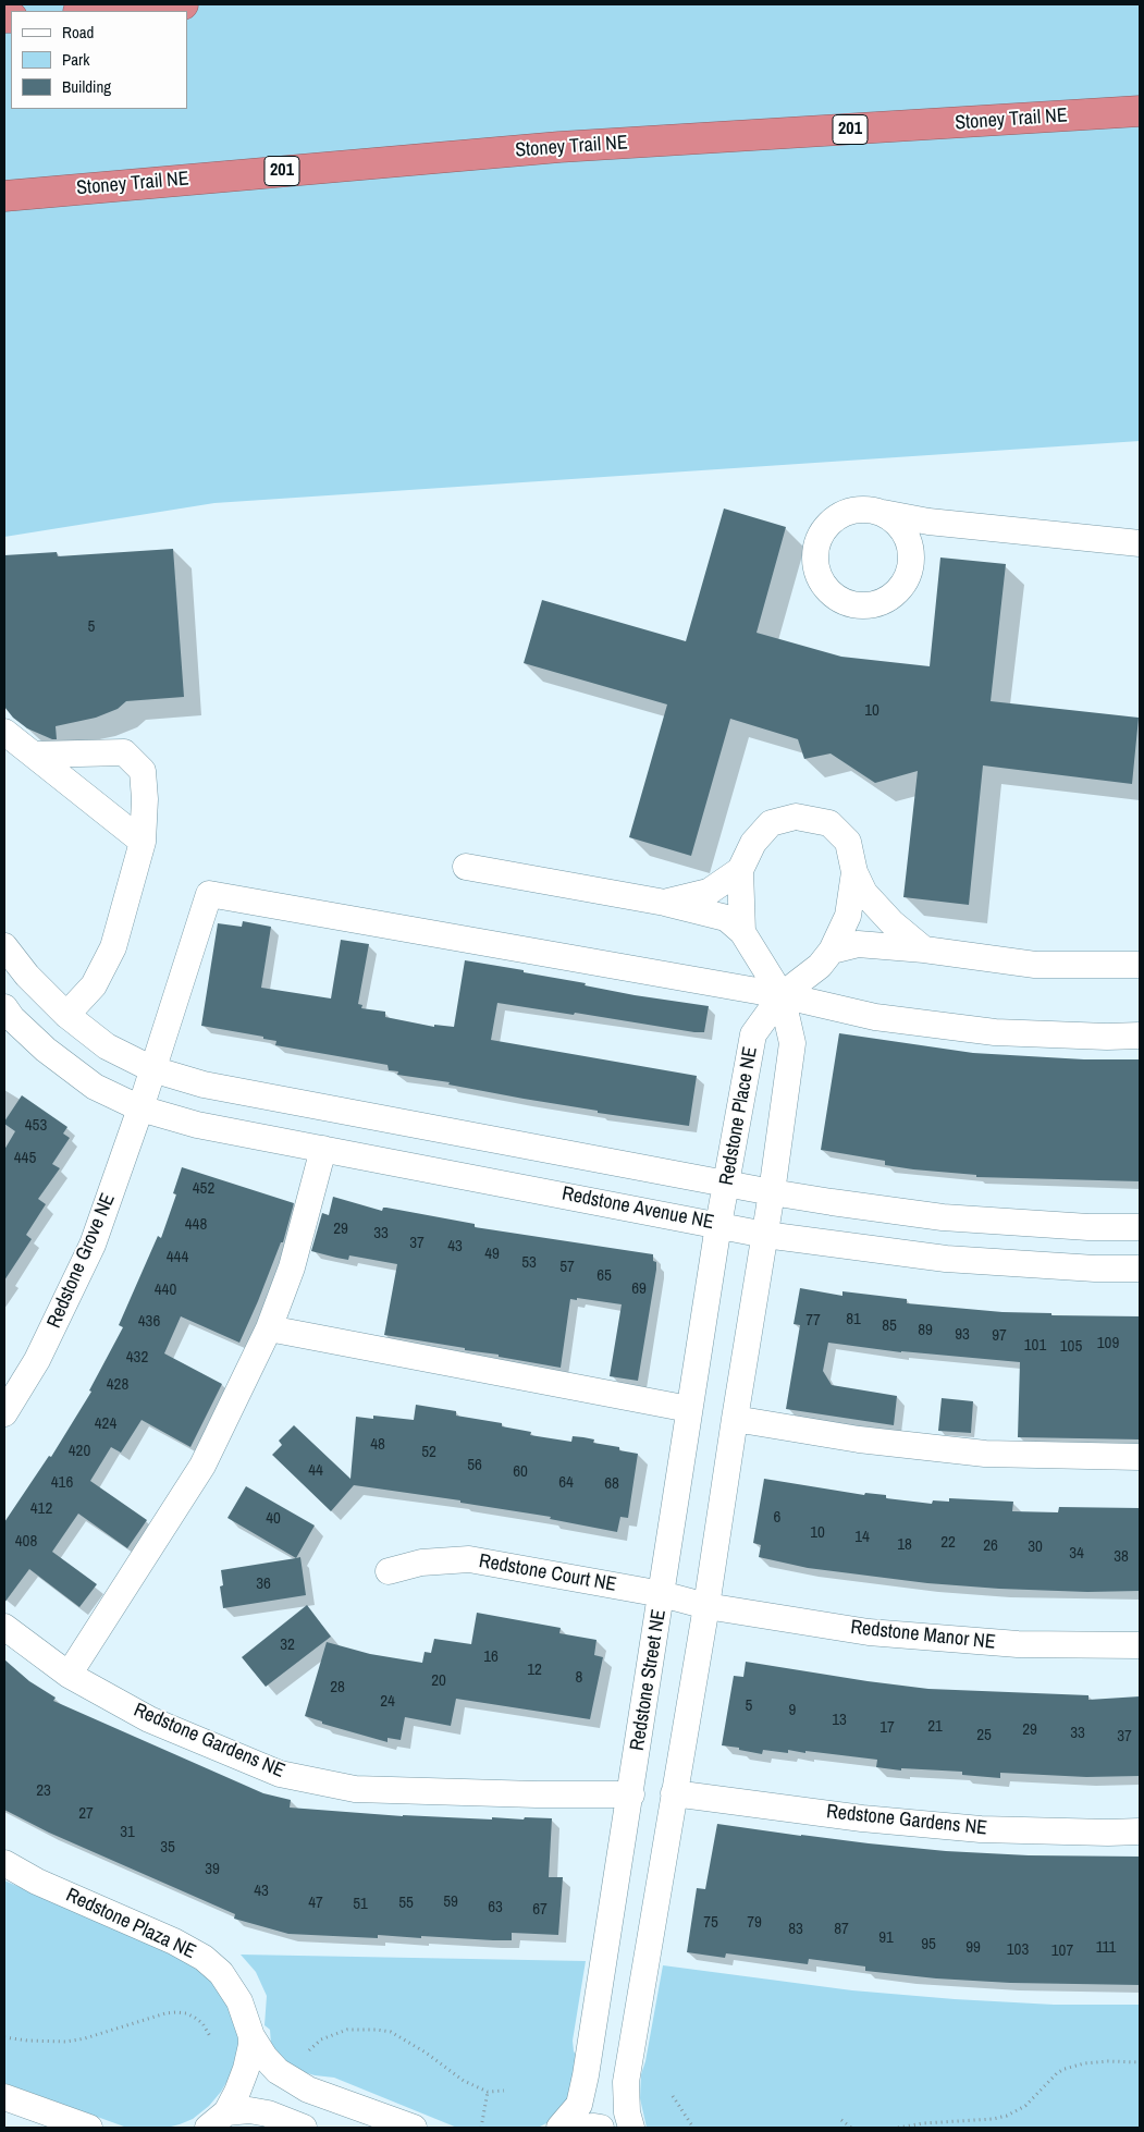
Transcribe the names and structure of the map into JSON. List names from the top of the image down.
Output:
{
  "streets": {
    "highway": ["Stoney Trail NE", "201"],
    "street": [
      "Redstone Place NE",
      "Redstone Avenue NE",
      "Redstone Grove NE",
      "Redstone Court NE",
      "Redstone Manor NE",
      "Redstone Street NE",
      "Redstone Gardens NE",
      "Redstone Plaza NE"
    ]
  },
  "crossings": [
    ["Redstone Place NE", "Redstone Avenue NE"],
    ["Redstone Place NE", "Redstone Grove NE"],
    ["Redstone Place NE", "Redstone Street NE"],
    ["Redstone Avenue NE", "Redstone Grove NE"],
    ["Redstone Avenue NE", "Redstone Street NE"],
    ["Redstone Court NE", "Redstone Manor NE"],
    ["Redstone Court NE", "Redstone Street NE"],
    ["Redstone Street NE", "Redstone Gardens NE"]
  ],
  "house_numbers": [
    "5",
    "10",
    "453",
    "445",
    "452",
    "448",
    "29",
    "33",
    "37",
    "43",
    "49",
    "444",
    "53",
    "57",
    "65",
    "69",
    "440",
    "81",
    "77",
    "436",
    "85",
    "89",
    "93",
    "97",
    "109",
    "101",
    "105",
    "432",
    "428",
    "424",
    "48",
    "420",
    "52",
    "56",
    "44",
    "60",
    "416",
    "64",
    "68",
    "412",
    "6",
    "40",
    "10",
    "14",
    "408",
    "22",
    "18",
    "26",
    "30",
    "34",
    "38",
    "36",
    "32",
    "16",
    "12",
    "8",
    "20",
    "28",
    "24",
    "5",
    "9",
    "13",
    "21",
    "17",
    "29",
    "33",
    "25",
    "37",
    "23",
    "27",
    "31",
    "35",
    "39",
    "43",
    "59",
    "47",
    "55",
    "51",
    "63",
    "67",
    "75",
    "79",
    "83",
    "87",
    "91",
    "95",
    "99",
    "111",
    "103",
    "107"
  ],
  "legend": ["Road", "Park", "Building"]
}
